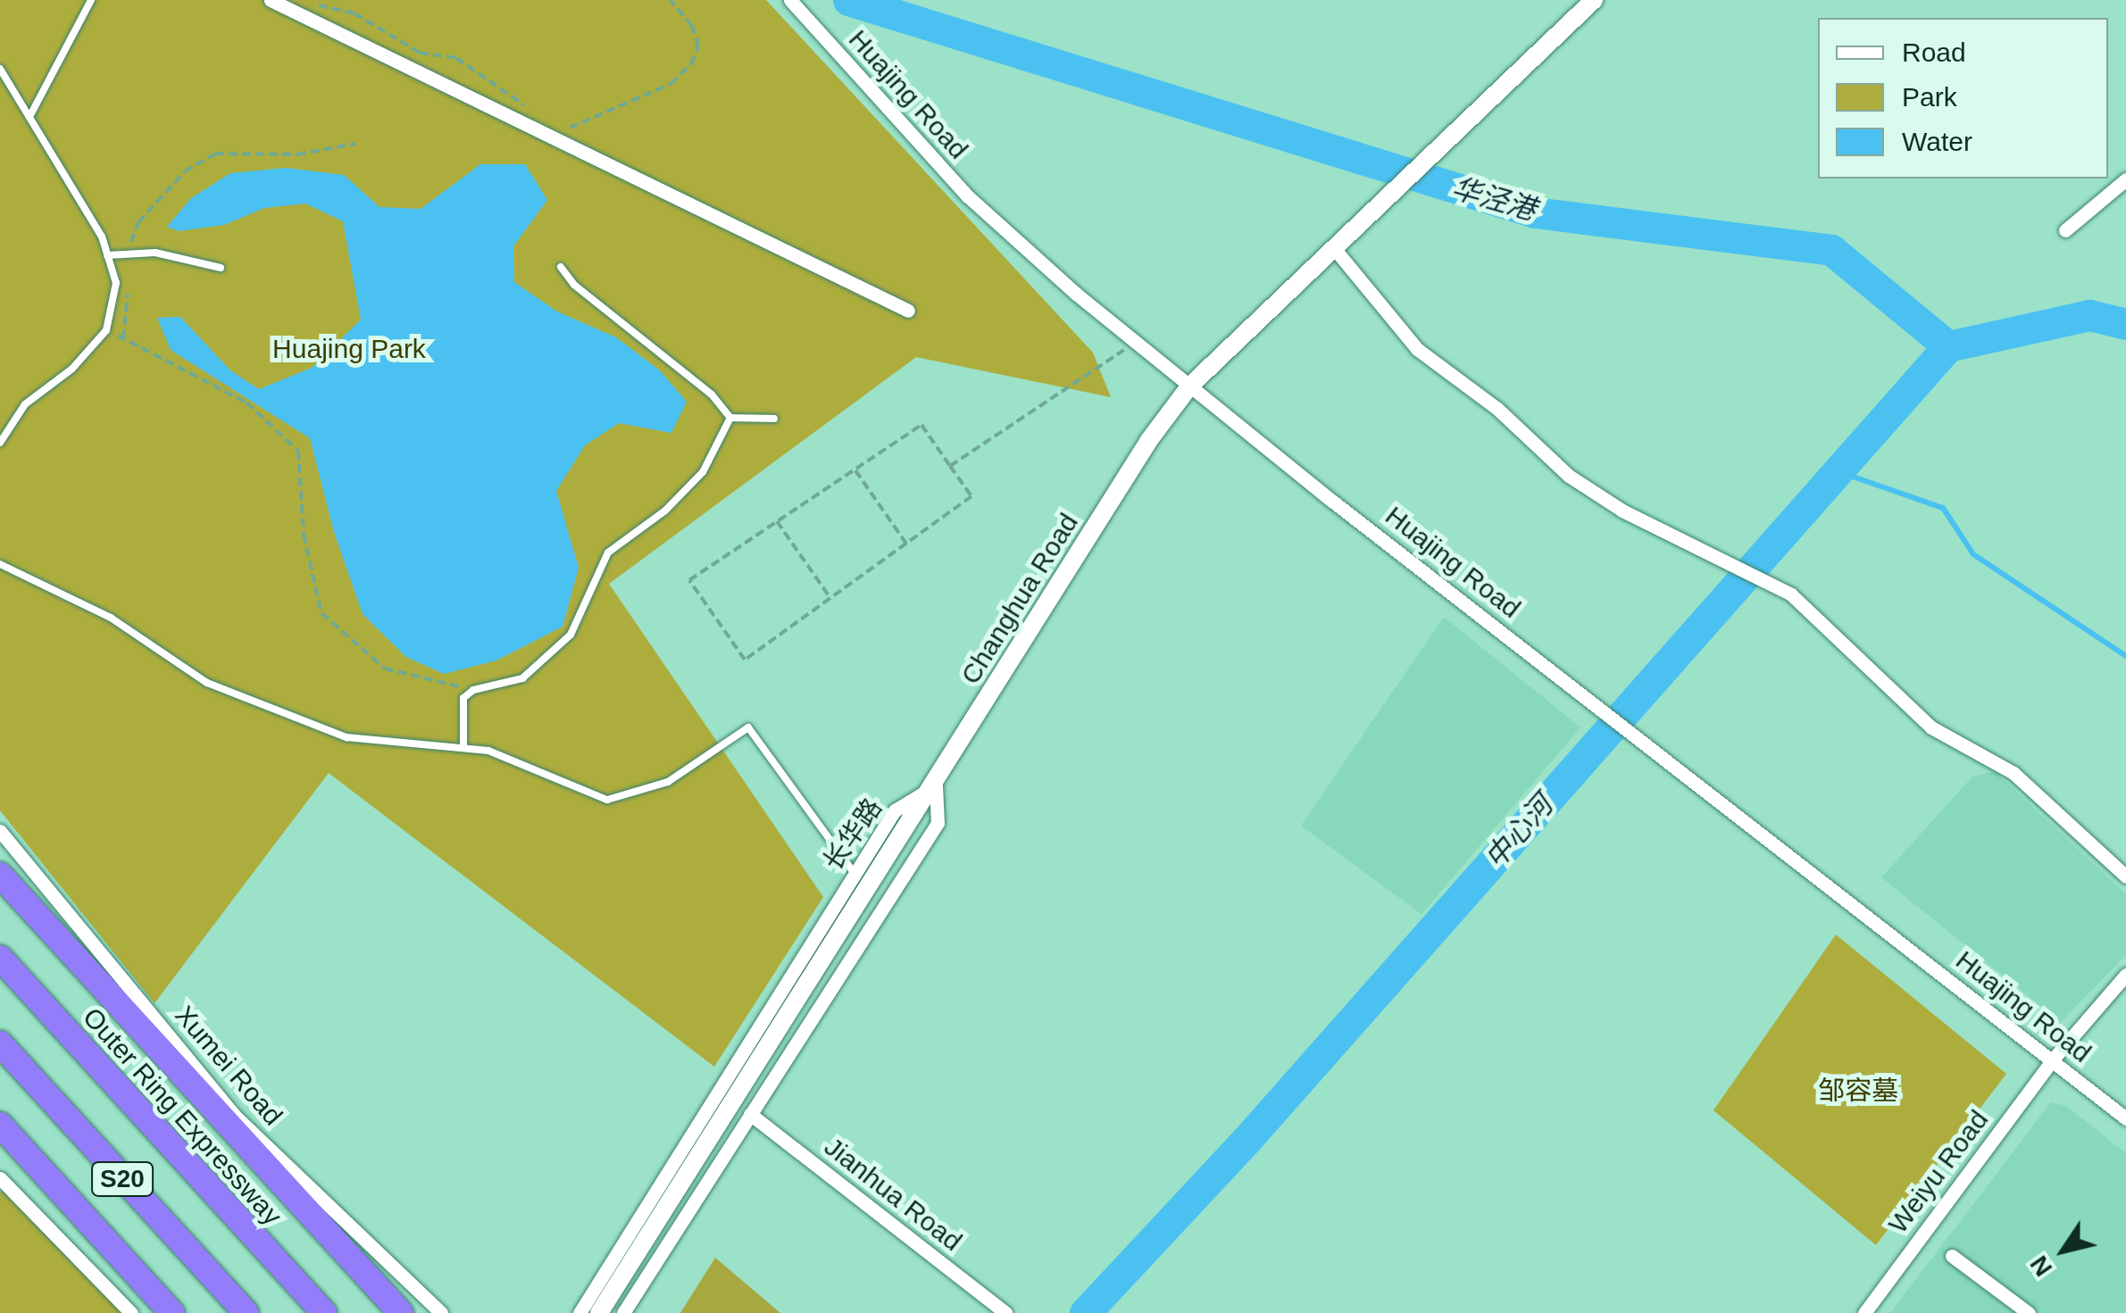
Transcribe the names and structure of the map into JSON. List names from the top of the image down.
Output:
{
  "streets": {
    "highway": ["Outer Ring Expressway", "S20"],
    "street": [
      "Huajing Road",
      "Changhua Road",
      "长华路",
      "Xumei Road",
      "Weiyu Road",
      "Jianhua Road"
    ]
  },
  "crossings": [
    ["Huajing Road", "Changhua Road"],
    ["Huajing Road", "Weiyu Road"],
    ["Changhua Road", "长华路"]
  ],
  "water": ["华泾港", "中心河"],
  "parks": ["Huajing Park", "邹容墓"],
  "legend": ["Road", "Park", "Water"],
  "north": "bottom left"
}
